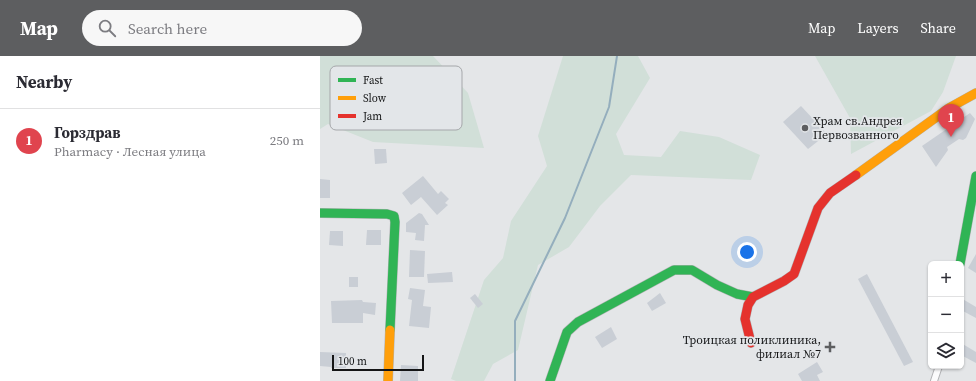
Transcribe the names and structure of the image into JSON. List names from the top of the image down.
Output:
{
  "places": {
    "other": ["Храм св.Андрея Первозванного"],
    "health": ["Троицкая поликлиника, филиал №7"]
  },
  "legend": ["Fast", "Slow", "Jam"],
  "scale_bar": "100 m",
  "page": {
    "header": "Map",
    "search": "Search here",
    "nav": ["Map", "Layers", "Share"],
    "heading": "Nearby",
    "pins": "1",
    "list": [
      {
        "mark": "1",
        "name": "Горздрав",
        "note": "Pharmacy · Лесная улица",
        "value": "250 m"
      }
    ],
    "map_buttons": ["+", "−"],
    "scale": "100 m"
  }
}
